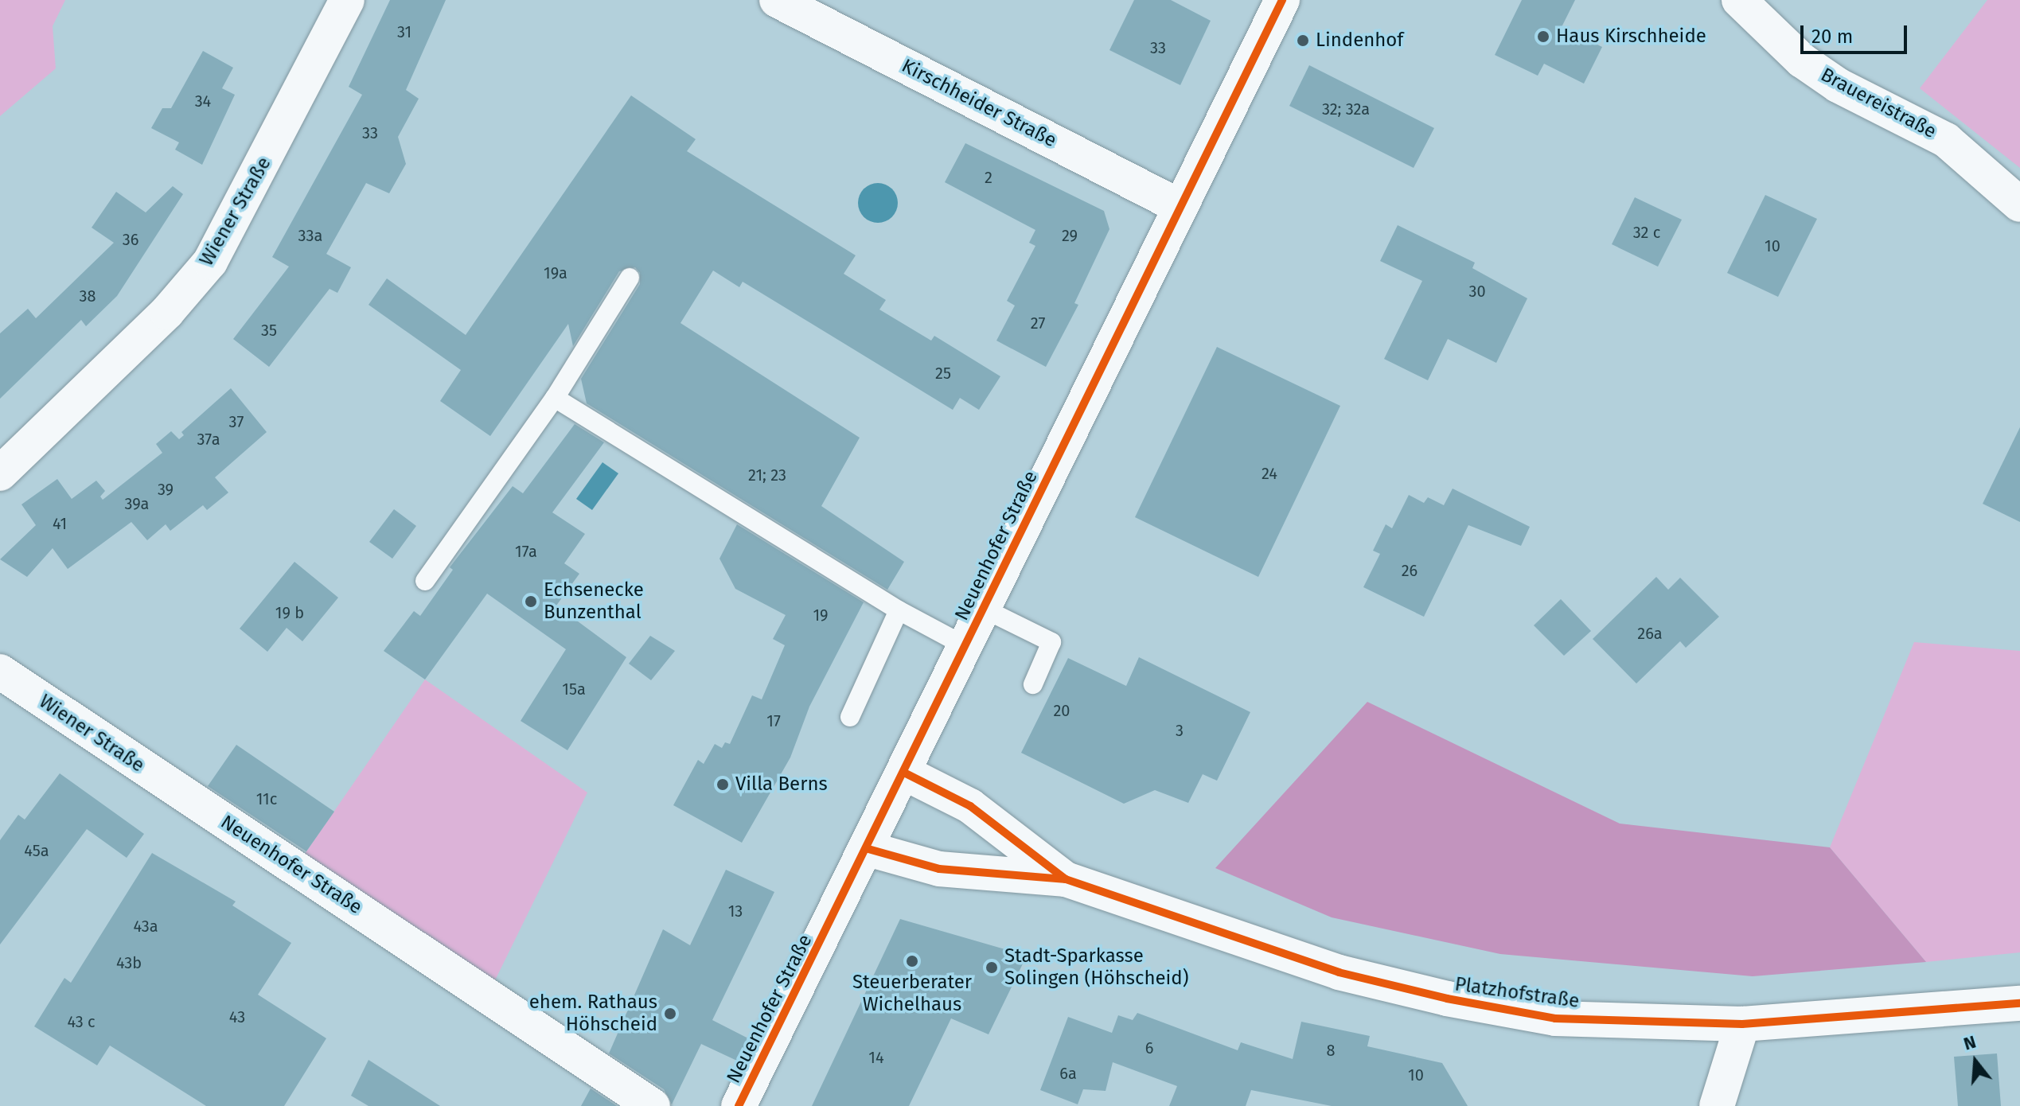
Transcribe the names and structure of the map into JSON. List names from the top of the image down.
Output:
{
  "streets": {
    "main road": [
      "Kirschheider Straße",
      "Brauereistraße",
      "Wiener Straße",
      "Neuenhofer Straße",
      "Platzhofstraße"
    ]
  },
  "crossings": [
    ["Kirschheider Straße", "Neuenhofer Straße"],
    ["Wiener Straße", "Neuenhofer Straße"],
    ["Neuenhofer Straße", "Platzhofstraße"]
  ],
  "places": [
    "Haus Kirschheide",
    "Lindenhof",
    "Echsenecke Bunzenthal",
    "Villa Berns",
    "Steuerberater Wichelhaus",
    "Stadt-Sparkasse Solingen (Höhscheid)",
    "ehem. Rathaus Höhscheid"
  ],
  "house_numbers": [
    "31",
    "33",
    "34",
    "32; 32a",
    "33",
    "2",
    "32 c",
    "33a",
    "29",
    "36",
    "10",
    "19a",
    "30",
    "38",
    "27",
    "35",
    "25",
    "37",
    "37a",
    "24",
    "21; 23",
    "39",
    "39a",
    "41",
    "17a",
    "26",
    "19 b",
    "19",
    "26a",
    "15a",
    "20",
    "17",
    "3",
    "11c",
    "45a",
    "13",
    "43a",
    "43b",
    "43",
    "43 c",
    "6",
    "8",
    "14",
    "6a",
    "10"
  ],
  "scale_bar": "20 m",
  "north": "top"
}
